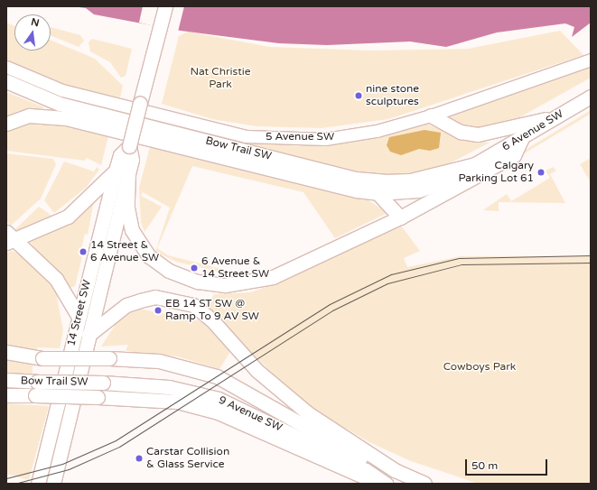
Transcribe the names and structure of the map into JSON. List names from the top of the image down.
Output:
{
  "streets": {
    "main road": [
      "6 Avenue SW",
      "Bow Trail SW",
      "14 Street SW",
      "9 Avenue SW"
    ],
    "street": ["5 Avenue SW"]
  },
  "crossings": [
    ["6 Avenue SW", "Bow Trail SW"],
    ["Bow Trail SW", "9 Avenue SW"]
  ],
  "parks": ["Nat Christie Park", "Cowboys Park"],
  "places": [
    "nine stone sculptures",
    "Calgary Parking Lot 61",
    "14 Street & 6 Avenue SW",
    "6 Avenue & 14 Street SW",
    "EB 14 ST SW @ Ramp To 9 AV SW",
    "Carstar Collision & Glass Service"
  ],
  "scale_bar": "50 m",
  "north": "top"
}
